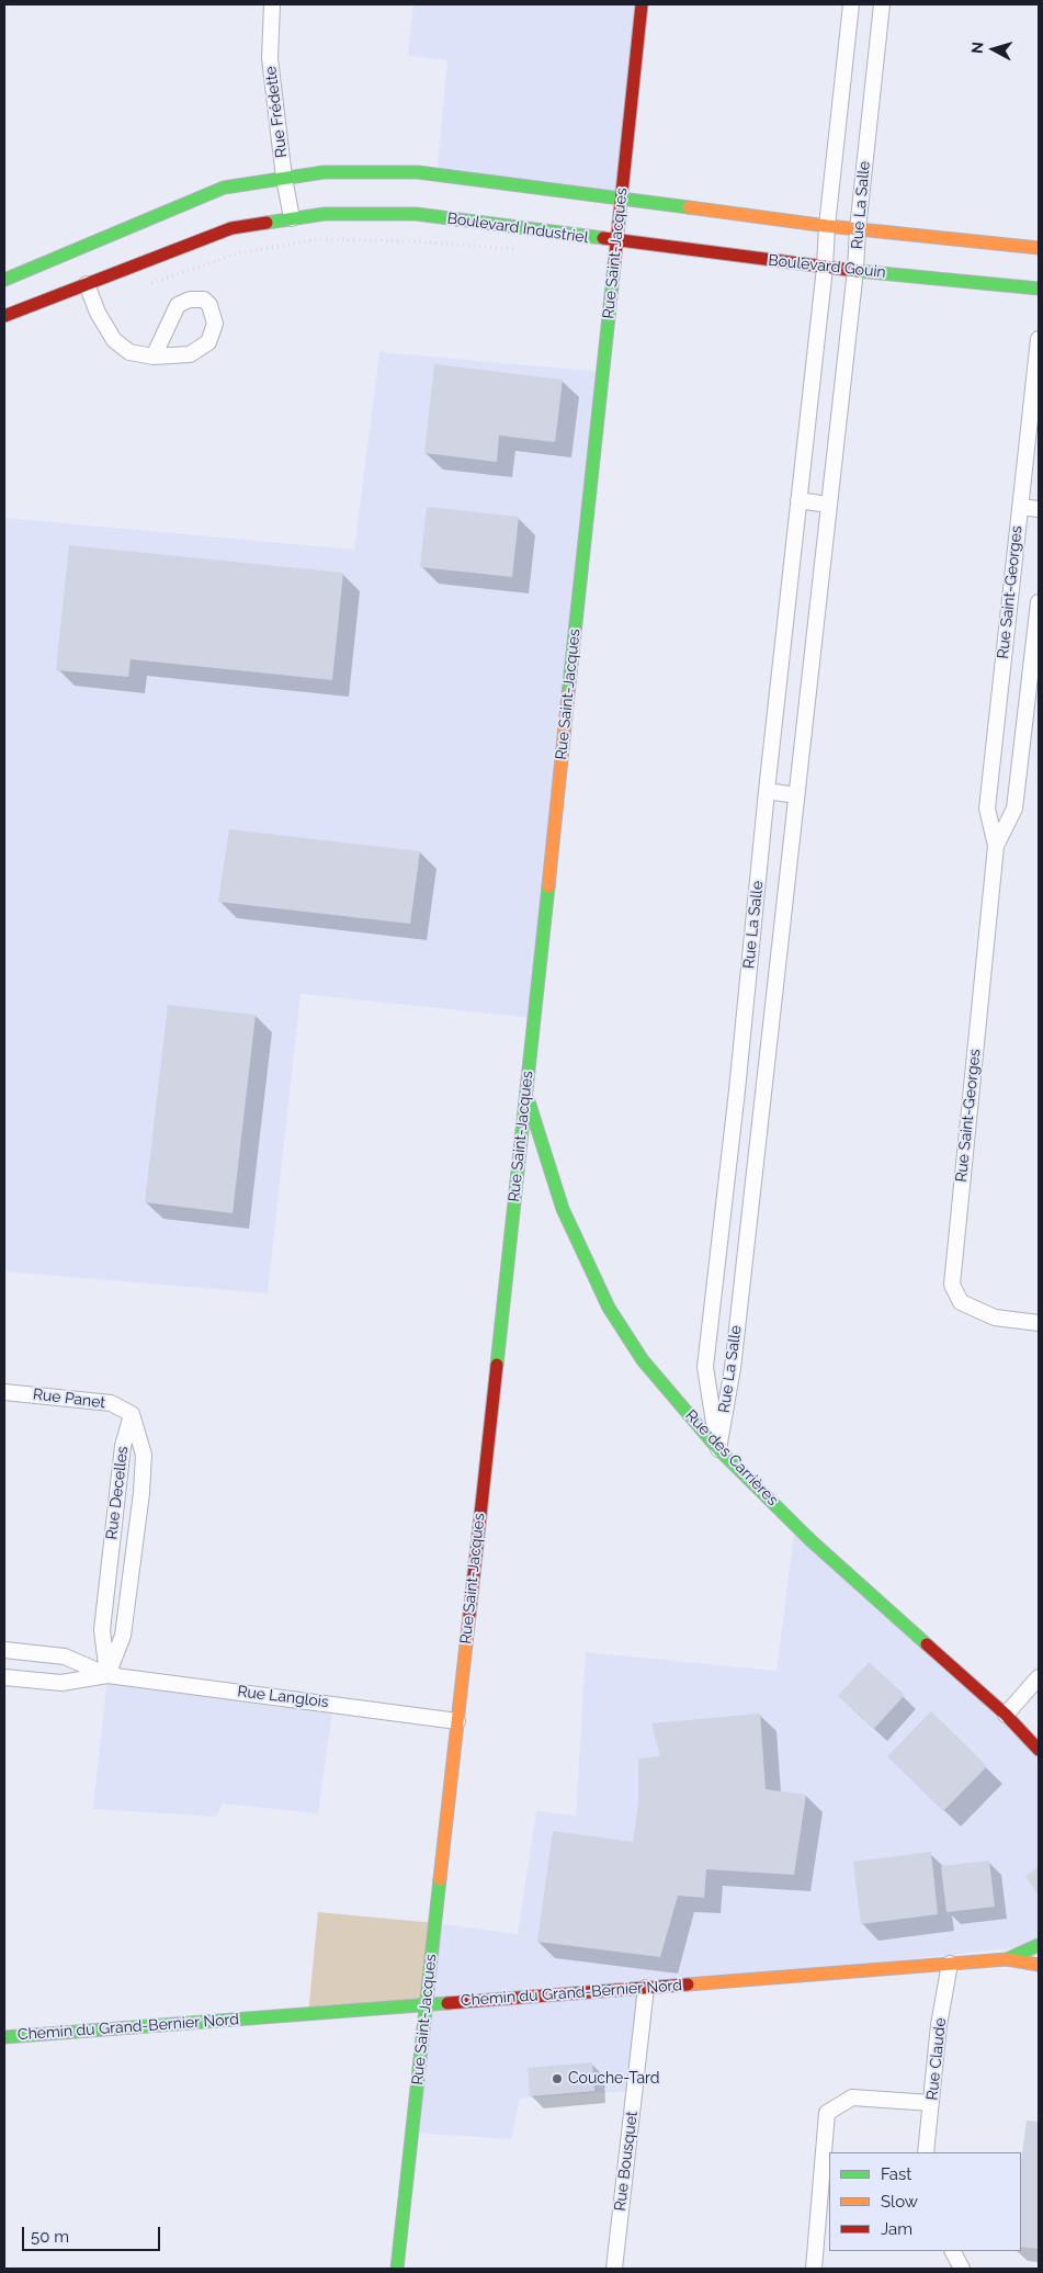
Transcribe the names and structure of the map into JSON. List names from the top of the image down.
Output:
{
  "streets": {
    "street": [
      "Rue Frédette",
      "Rue La Salle",
      "Boulevard Industriel",
      "Rue Saint-Jacques",
      "Boulevard Gouin",
      "Rue Saint-Georges",
      "Rue Panet",
      "Rue des Carrières",
      "Rue Decelles",
      "Rue Langlois",
      "Chemin du Grand-Bernier Nord",
      "Rue Claude",
      "Rue Bousquet"
    ]
  },
  "crossings": [
    ["Rue Frédette", "Boulevard Industriel"],
    ["Rue La Salle", "Boulevard Gouin"],
    ["Rue La Salle", "Rue des Carrières"],
    ["Boulevard Industriel", "Rue Saint-Jacques"],
    ["Boulevard Industriel", "Boulevard Gouin"],
    ["Rue Saint-Jacques", "Boulevard Gouin"],
    ["Rue Saint-Jacques", "Rue des Carrières"],
    ["Rue Saint-Jacques", "Rue Langlois"],
    ["Rue Saint-Jacques", "Chemin du Grand-Bernier Nord"],
    ["Rue Panet", "Rue Decelles"],
    ["Rue Decelles", "Rue Langlois"],
    ["Chemin du Grand-Bernier Nord", "Rue Claude"],
    ["Chemin du Grand-Bernier Nord", "Rue Bousquet"]
  ],
  "places": ["Couche-Tard"],
  "legend": ["Fast", "Slow", "Jam"],
  "scale_bar": "50 m",
  "north": "left"
}
